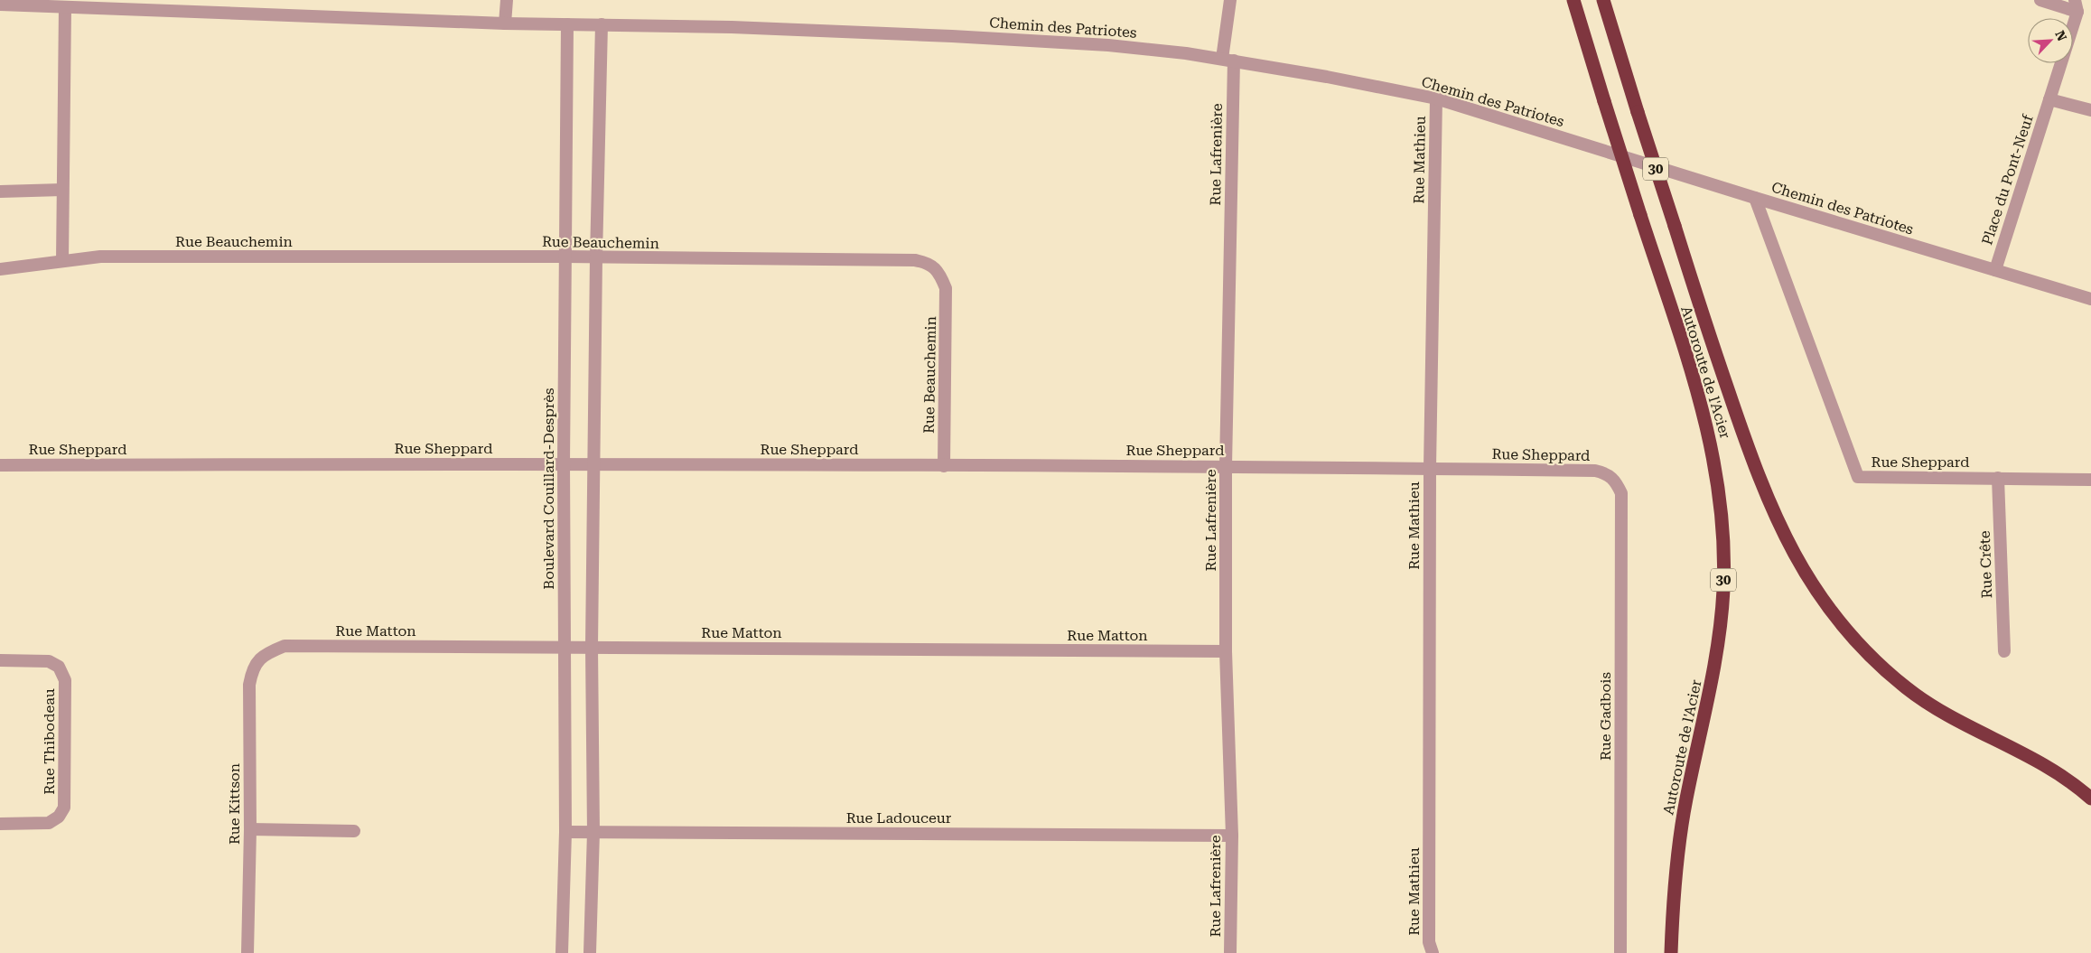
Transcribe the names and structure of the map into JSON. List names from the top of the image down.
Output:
{
  "streets": {
    "highway": ["30", "Autoroute de l'Acier"],
    "street": [
      "Chemin des Patriotes",
      "Rue Lafrenière",
      "Rue Mathieu",
      "Place du Pont-Neuf",
      "Rue Beauchemin",
      "Rue Sheppard",
      "Boulevard Couillard-Desprès",
      "Rue Crête",
      "Rue Matton",
      "Rue Gadbois",
      "Rue Thibodeau",
      "Rue Kittson",
      "Rue Ladouceur"
    ]
  },
  "crossings": [
    ["Chemin des Patriotes", "Rue Lafrenière"],
    ["Chemin des Patriotes", "Rue Mathieu"],
    ["Chemin des Patriotes", "Place du Pont-Neuf"],
    ["Chemin des Patriotes", "Rue Sheppard"],
    ["Chemin des Patriotes", "Boulevard Couillard-Desprès"],
    ["Rue Lafrenière", "Rue Sheppard"],
    ["Rue Lafrenière", "Rue Matton"],
    ["Rue Lafrenière", "Rue Ladouceur"],
    ["Rue Mathieu", "Rue Sheppard"],
    ["Rue Beauchemin", "Rue Sheppard"],
    ["Rue Beauchemin", "Boulevard Couillard-Desprès"],
    ["Rue Sheppard", "Boulevard Couillard-Desprès"],
    ["Rue Sheppard", "Rue Crête"],
    ["Rue Sheppard", "Rue Gadbois"],
    ["Boulevard Couillard-Desprès", "Rue Matton"],
    ["Boulevard Couillard-Desprès", "Rue Ladouceur"],
    ["Rue Matton", "Rue Kittson"]
  ],
  "north": "top right"
}
